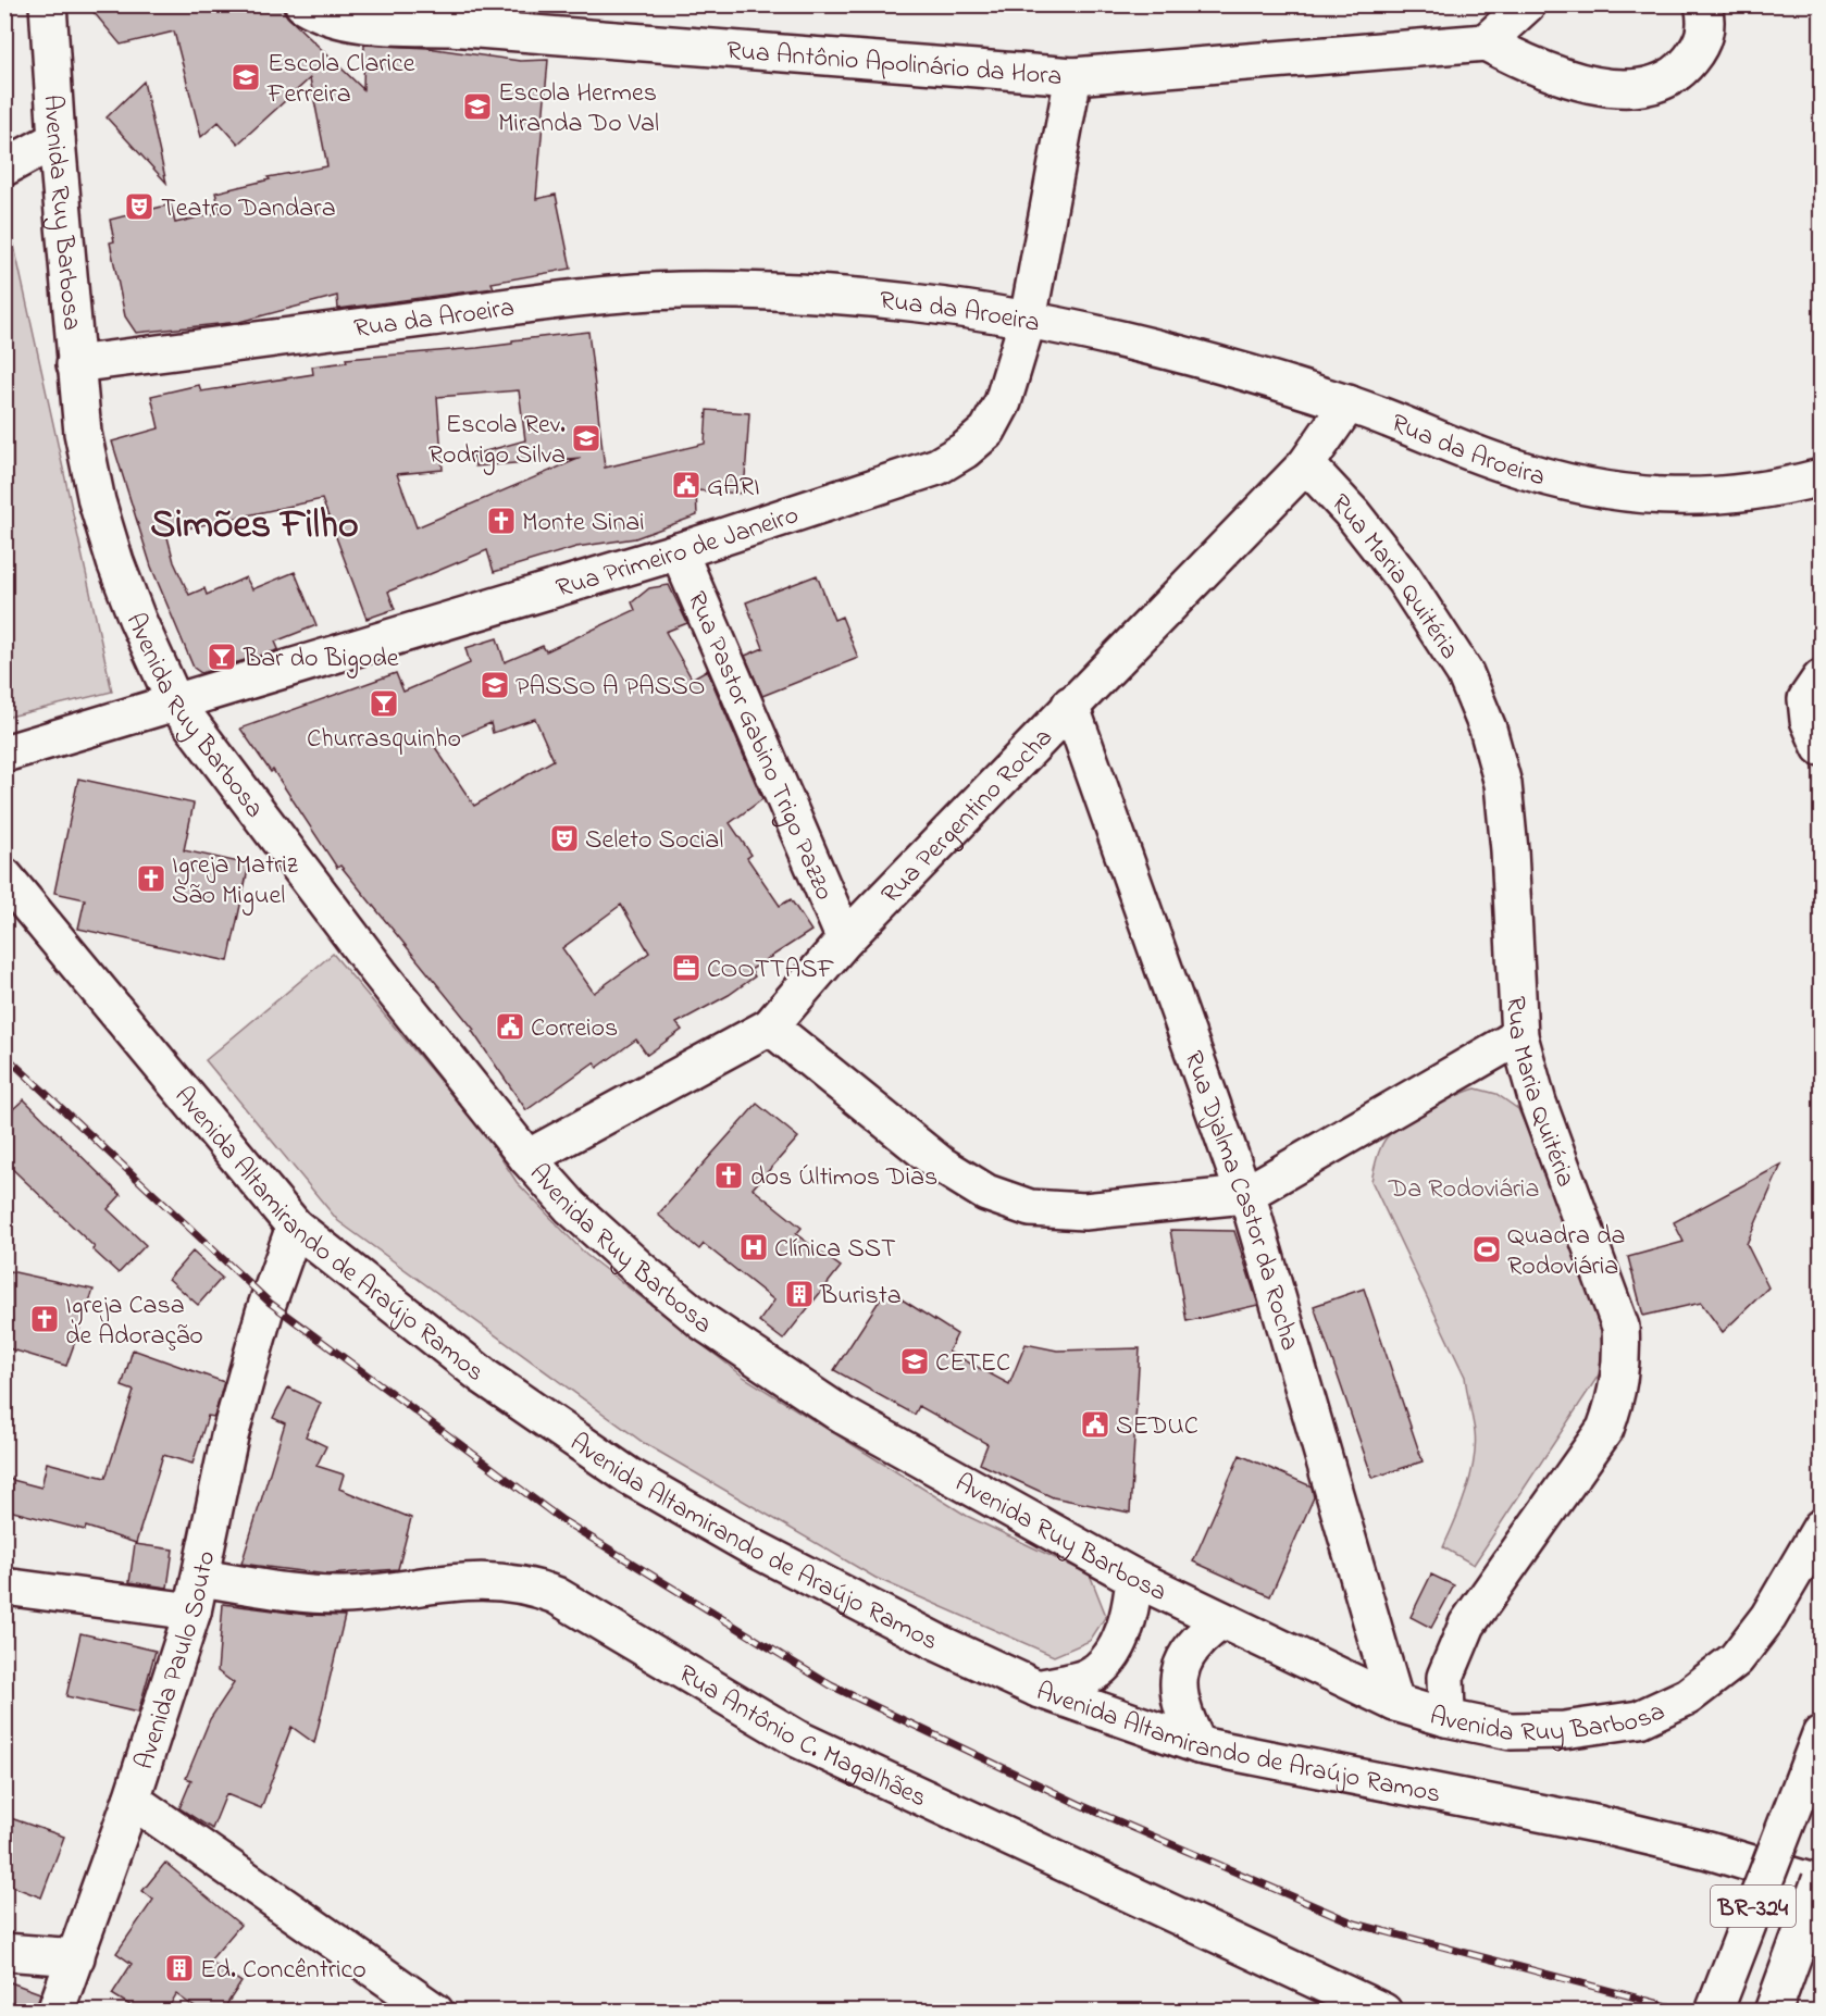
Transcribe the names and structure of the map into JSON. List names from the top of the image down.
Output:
{
  "streets": {
    "main road": [
      "Rua Antônio Apolinário da Hora",
      "Avenida Ruy Barbosa",
      "Rua da Aroeira",
      "Rua Primeiro de Janeiro",
      "Rua Maria Quitéria",
      "Rua Pastor Gabino Trigo Pazzo",
      "Rua Pergentino Rocha",
      "Rua Djalma Castor da Rocha",
      "Avenida Altamirando de Araújo Ramos",
      "Avenida Paulo Souto",
      "Rua Antônio C. Magalhães",
      "BR-324"
    ]
  },
  "crossings": [
    ["Rua Antônio Apolinário da Hora", "Rua Primeiro de Janeiro"],
    ["Avenida Ruy Barbosa", "Rua da Aroeira"],
    ["Avenida Ruy Barbosa", "Rua Primeiro de Janeiro"],
    ["Avenida Ruy Barbosa", "Rua Maria Quitéria"],
    ["Avenida Ruy Barbosa", "Rua Pergentino Rocha"],
    ["Avenida Ruy Barbosa", "Rua Djalma Castor da Rocha"],
    ["Rua da Aroeira", "Rua Primeiro de Janeiro"],
    ["Rua da Aroeira", "Rua Pergentino Rocha"],
    ["Rua Primeiro de Janeiro", "Rua Pastor Gabino Trigo Pazzo"],
    ["Rua Maria Quitéria", "Rua Pergentino Rocha"],
    ["Rua Pastor Gabino Trigo Pazzo", "Rua Pergentino Rocha"],
    ["Rua Pergentino Rocha", "Rua Djalma Castor da Rocha"],
    ["Avenida Altamirando de Araújo Ramos", "Avenida Paulo Souto"],
    ["Avenida Altamirando de Araújo Ramos", "BR-324"],
    ["Avenida Paulo Souto", "Rua Antônio C. Magalhães"]
  ],
  "districts": ["Simões Filho"],
  "parks": ["Da Rodoviária"],
  "places": {
    "school or university": [
      "Escola Clarice Ferreira",
      "Escola Hermes Miranda Do Val",
      "Escola Rev. Rodrigo Silva",
      "PASSO A PASSO",
      "CETEC"
    ],
    "theatre": ["Teatro Dandara", "Seleto Social"],
    "public building": ["GARI", "Correios", "SEDUC"],
    "church": [
      "Monte Sinai",
      "Igreja Matriz São Miguel",
      "dos Últimos Dias",
      "Igreja Casa de Adoração"
    ],
    "bar": ["Bar do Bigode", "Churrasquinho"],
    "office": ["COOTTASF"],
    "hospital": ["Clínica SST"],
    "sports": ["Quadra da Rodoviária"],
    "building": ["Burista", "Ed. Concêntrico"]
  }
}
